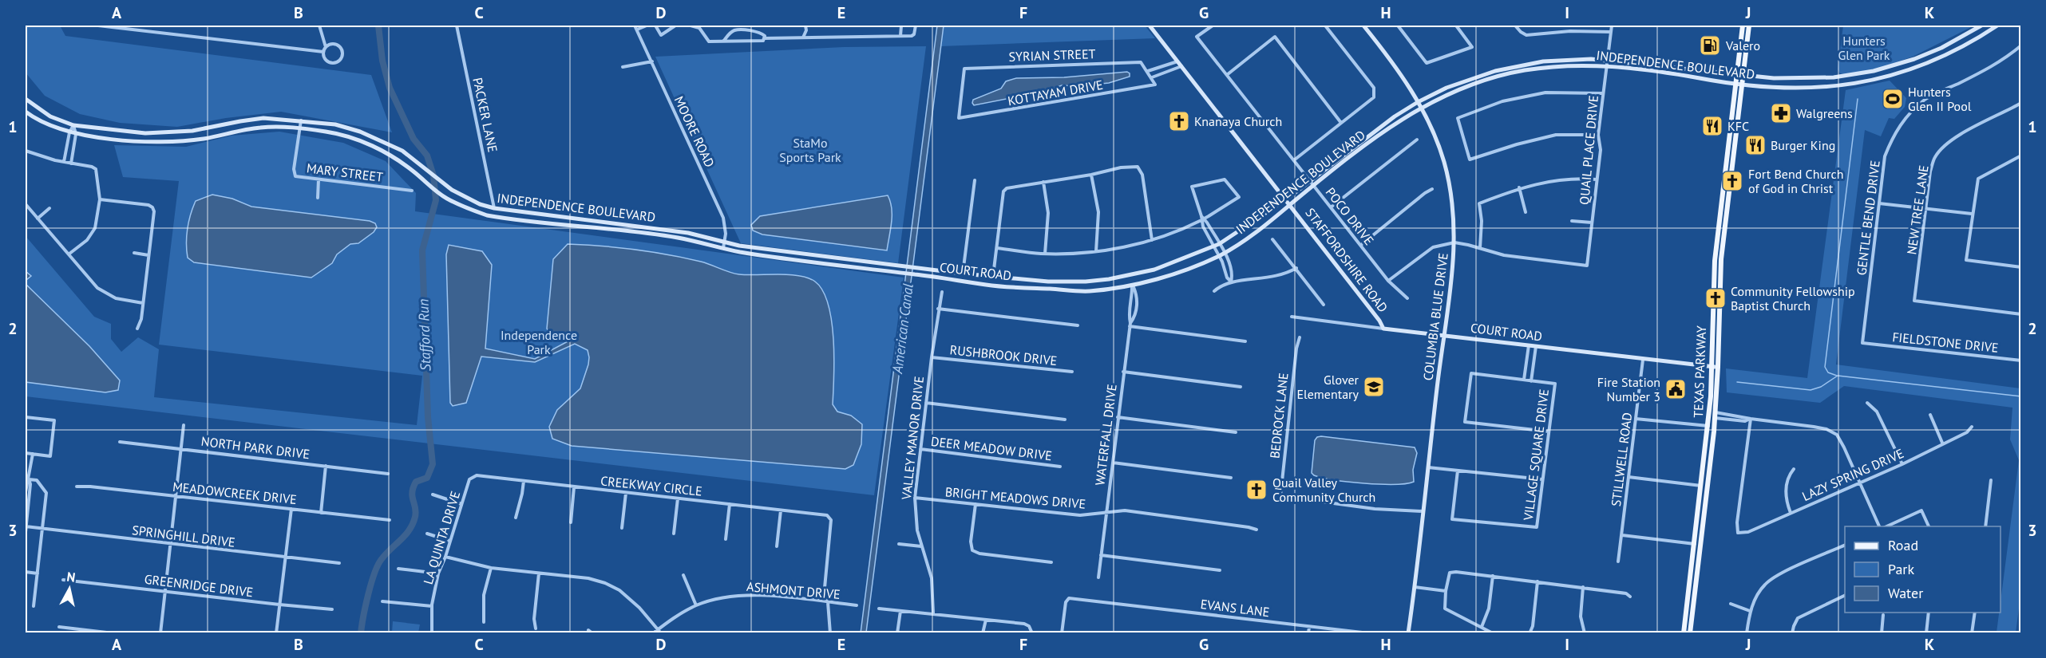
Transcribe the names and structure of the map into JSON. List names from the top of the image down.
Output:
{
  "streets": {
    "main road": [
      "INDEPENDENCE BOULEVARD",
      "STAFFORDSHIRE ROAD",
      "COURT ROAD",
      "COLUMBIA BLUE DRIVE",
      "TEXAS PARKWAY"
    ],
    "street": [
      "SYRIAN STREET",
      "KOTTAYAM DRIVE",
      "PACKER LANE",
      "MOORE ROAD",
      "QUAIL PLACE DRIVE",
      "MARY STREET",
      "NEW TREE LANE",
      "POCO DRIVE",
      "GENTLE BEND DRIVE",
      "FIELDSTONE DRIVE",
      "RUSHBROOK DRIVE",
      "BEDROCK LANE",
      "WATERFALL DRIVE",
      "VALLEY MANOR DRIVE",
      "NORTH PARK DRIVE",
      "DEER MEADOW DRIVE",
      "VILLAGE SQUARE DRIVE",
      "STILLWELL ROAD",
      "LAZY SPRING DRIVE",
      "CREEKWAY CIRCLE",
      "MEADOWCREEK DRIVE",
      "BRIGHT MEADOWS DRIVE",
      "SPRINGHILL DRIVE",
      "LA QUINTA DRIVE",
      "GREENRIDGE DRIVE",
      "ASHMONT DRIVE",
      "EVANS LANE"
    ]
  },
  "crossings": [
    ["SYRIAN STREET", "KOTTAYAM DRIVE"],
    ["INDEPENDENCE BOULEVARD", "PACKER LANE"],
    ["INDEPENDENCE BOULEVARD", "MOORE ROAD"],
    ["INDEPENDENCE BOULEVARD", "QUAIL PLACE DRIVE"],
    ["INDEPENDENCE BOULEVARD", "MARY STREET"],
    ["INDEPENDENCE BOULEVARD", "POCO DRIVE"],
    ["INDEPENDENCE BOULEVARD", "STAFFORDSHIRE ROAD"],
    ["INDEPENDENCE BOULEVARD", "COURT ROAD"],
    ["INDEPENDENCE BOULEVARD", "COLUMBIA BLUE DRIVE"],
    ["INDEPENDENCE BOULEVARD", "TEXAS PARKWAY"],
    ["MOORE ROAD", "COURT ROAD"],
    ["GENTLE BEND DRIVE", "FIELDSTONE DRIVE"],
    ["STAFFORDSHIRE ROAD", "COURT ROAD"],
    ["COURT ROAD", "COLUMBIA BLUE DRIVE"],
    ["COURT ROAD", "TEXAS PARKWAY"],
    ["COURT ROAD", "WATERFALL DRIVE"],
    ["COURT ROAD", "STILLWELL ROAD"],
    ["COLUMBIA BLUE DRIVE", "BEDROCK LANE"],
    ["RUSHBROOK DRIVE", "VALLEY MANOR DRIVE"],
    ["WATERFALL DRIVE", "BRIGHT MEADOWS DRIVE"],
    ["VALLEY MANOR DRIVE", "DEER MEADOW DRIVE"],
    ["VALLEY MANOR DRIVE", "BRIGHT MEADOWS DRIVE"],
    ["CREEKWAY CIRCLE", "LA QUINTA DRIVE"],
    ["CREEKWAY CIRCLE", "ASHMONT DRIVE"]
  ],
  "water": ["American Canal", "Stafford Run"],
  "parks": ["Hunters Glen Park", "StaMo Sports Park", "Independence Park"],
  "places": {
    "fuel station": ["Valero"],
    "sports": ["Hunters Glen II Pool"],
    "pharmacy": ["Walgreens"],
    "church": [
      "Knanaya Church",
      "Fort Bend Church of God in Christ",
      "Community Fellowship Baptist Church",
      "Quail Valley Community Church"
    ],
    "restaurant": ["KFC", "Burger King"],
    "school or university": ["Glover Elementary"],
    "public building": ["Fire Station Number 3"]
  },
  "legend": ["Road", "Park", "Water"],
  "north": "top",
  "grid": {
    "columns": [
      "A",
      "B",
      "C",
      "D",
      "E",
      "F",
      "G",
      "H",
      "I",
      "J",
      "K"
    ],
    "rows": ["1", "2", "3"]
  }
}
